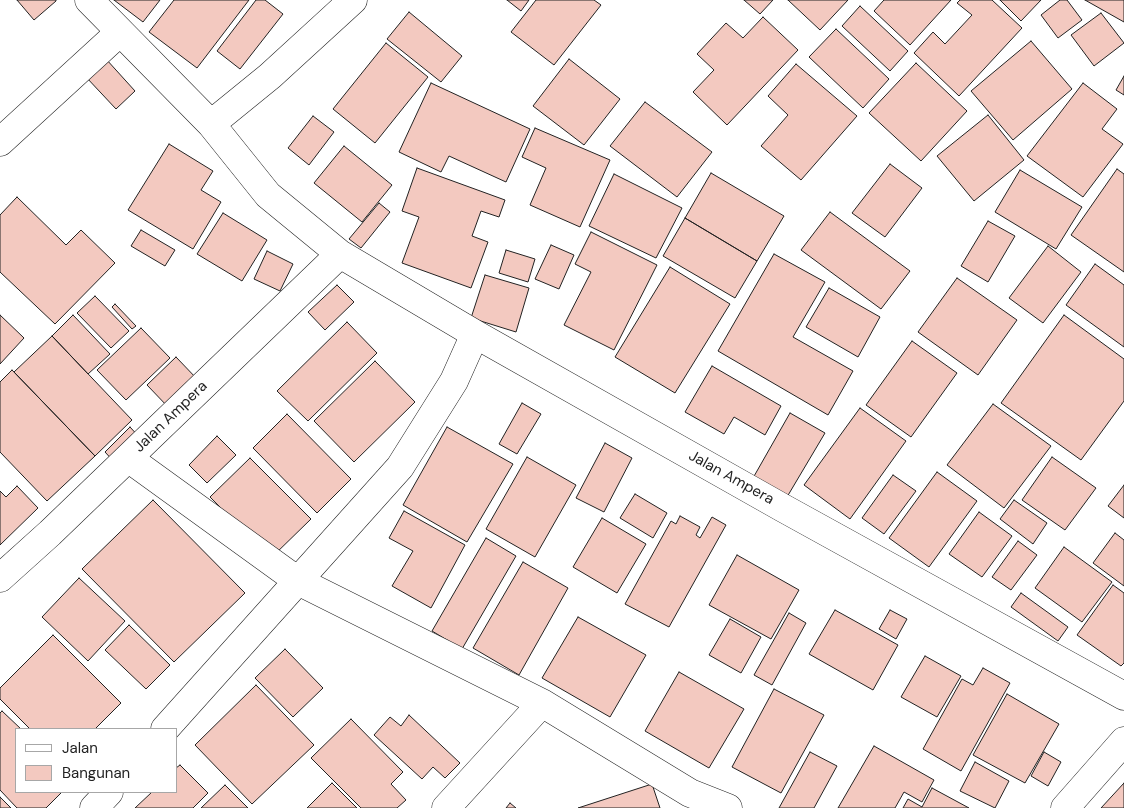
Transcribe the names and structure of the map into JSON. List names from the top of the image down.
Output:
{
  "streets": {
    "street": ["Jalan Ampera"]
  },
  "legend": ["Jalan", "Bangunan"]
}
